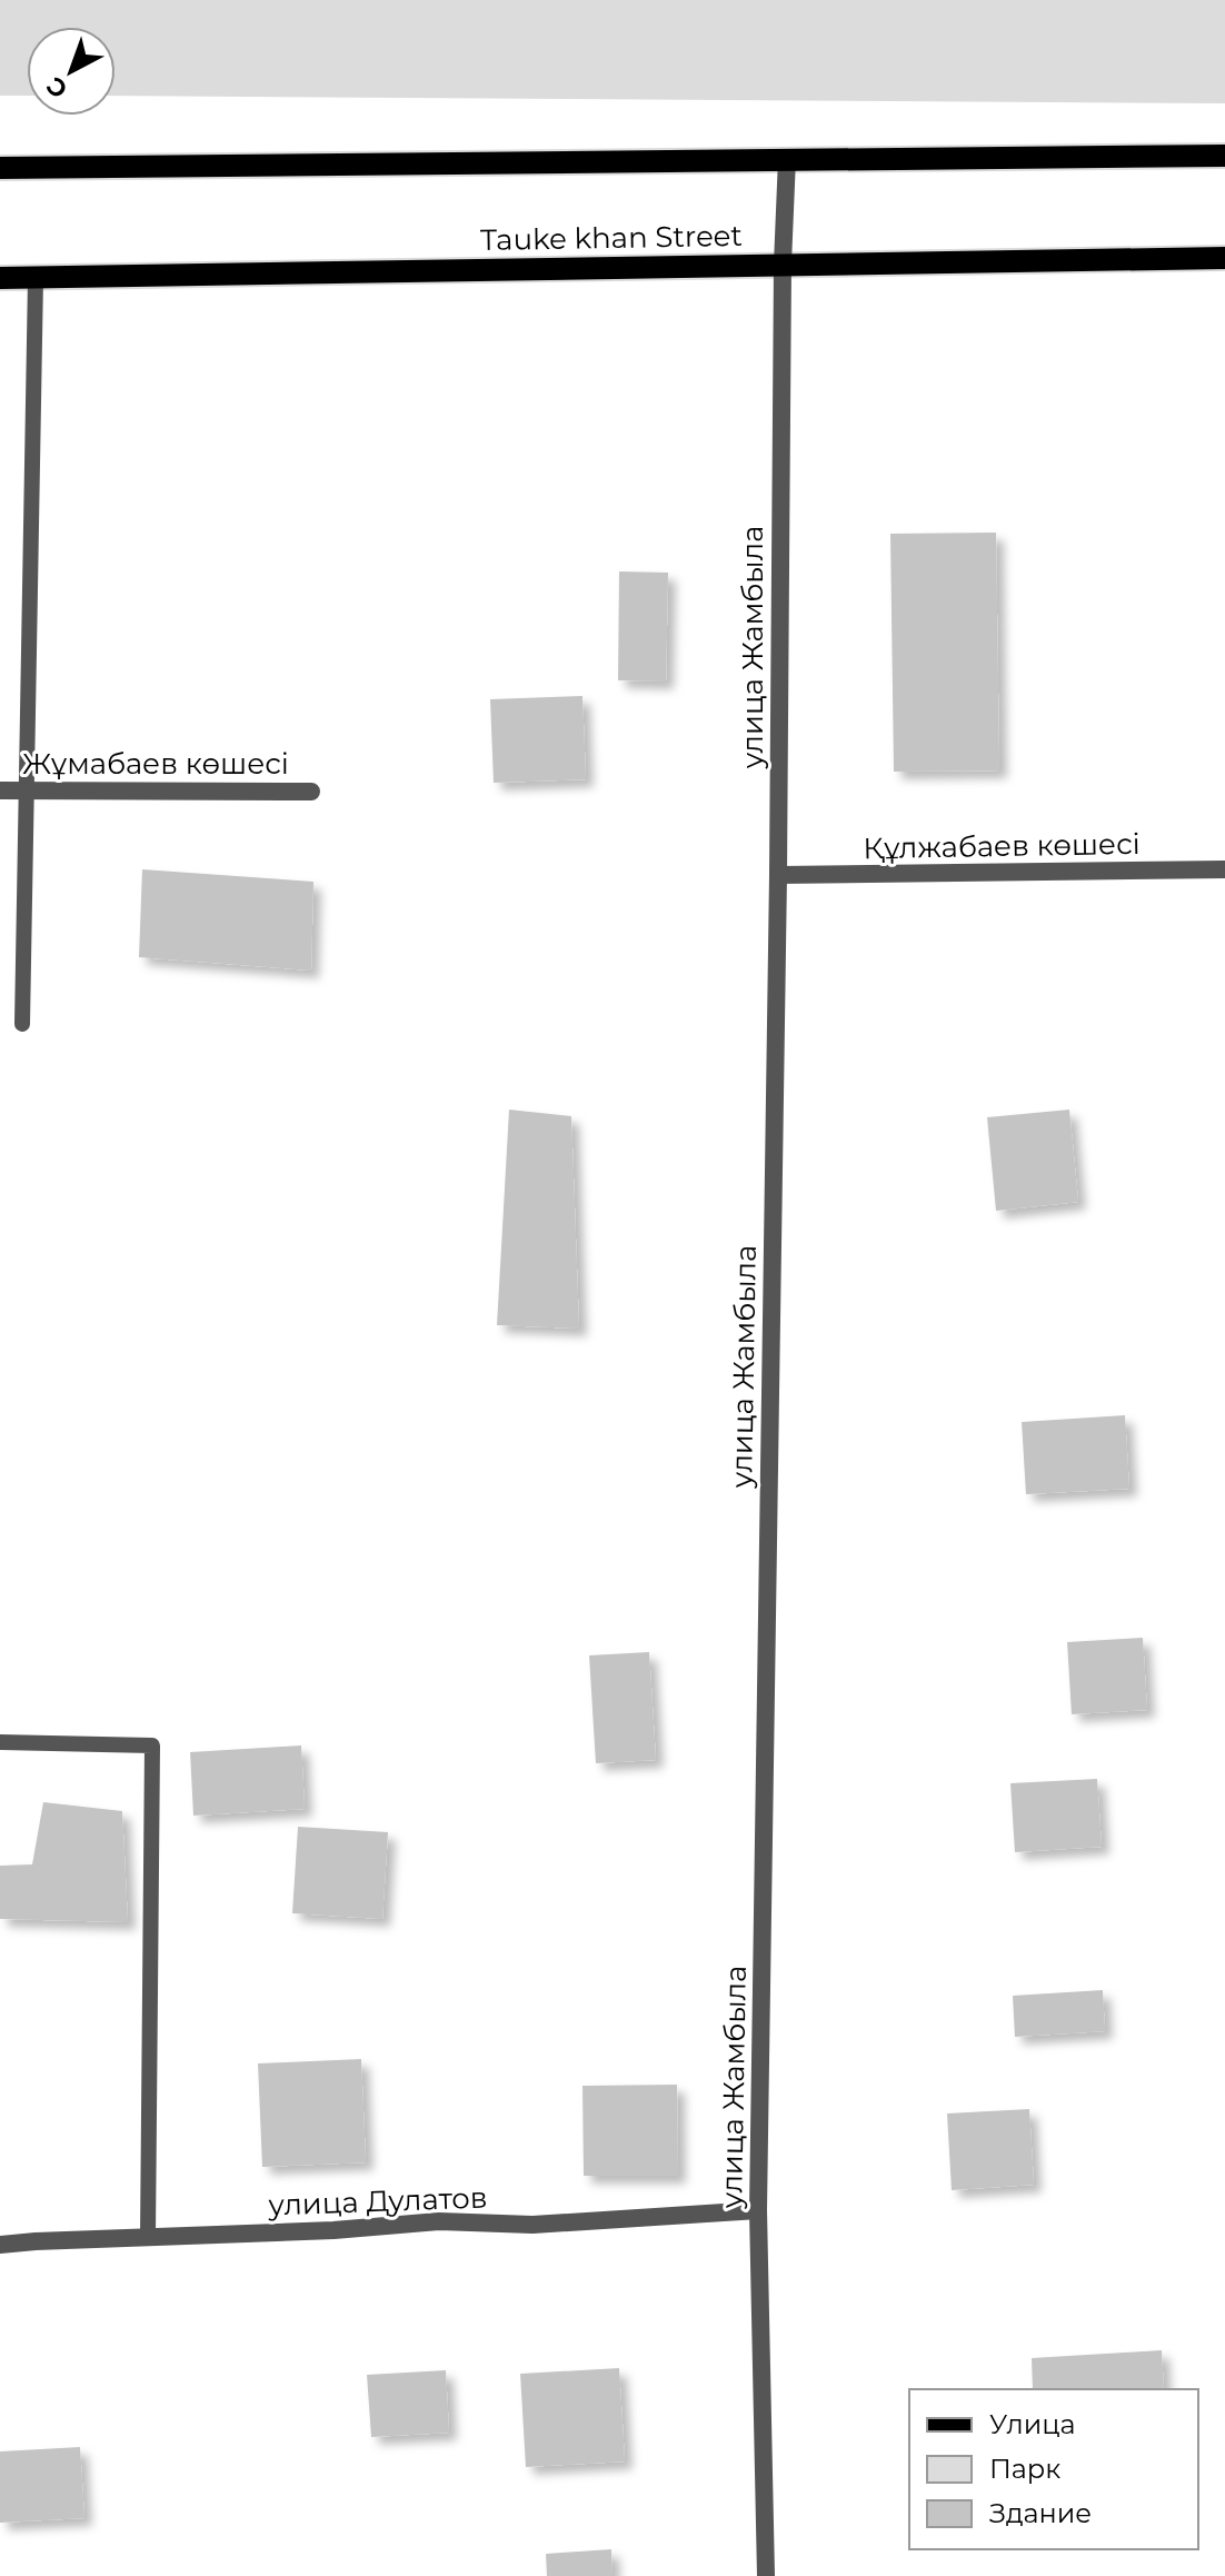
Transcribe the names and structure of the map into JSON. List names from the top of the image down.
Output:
{
  "streets": {
    "main road": ["Tauke khan Street"],
    "street": [
      "улица Жамбыла",
      "Жұмабаев көшесі",
      "Құлжабаев көшесі",
      "улица Дулатов"
    ]
  },
  "crossings": [
    ["Tauke khan Street", "улица Жамбыла"],
    ["улица Жамбыла", "Құлжабаев көшесі"],
    ["улица Жамбыла", "улица Дулатов"]
  ],
  "legend": ["Улица", "Парк", "Здание"],
  "north": "bottom left"
}
